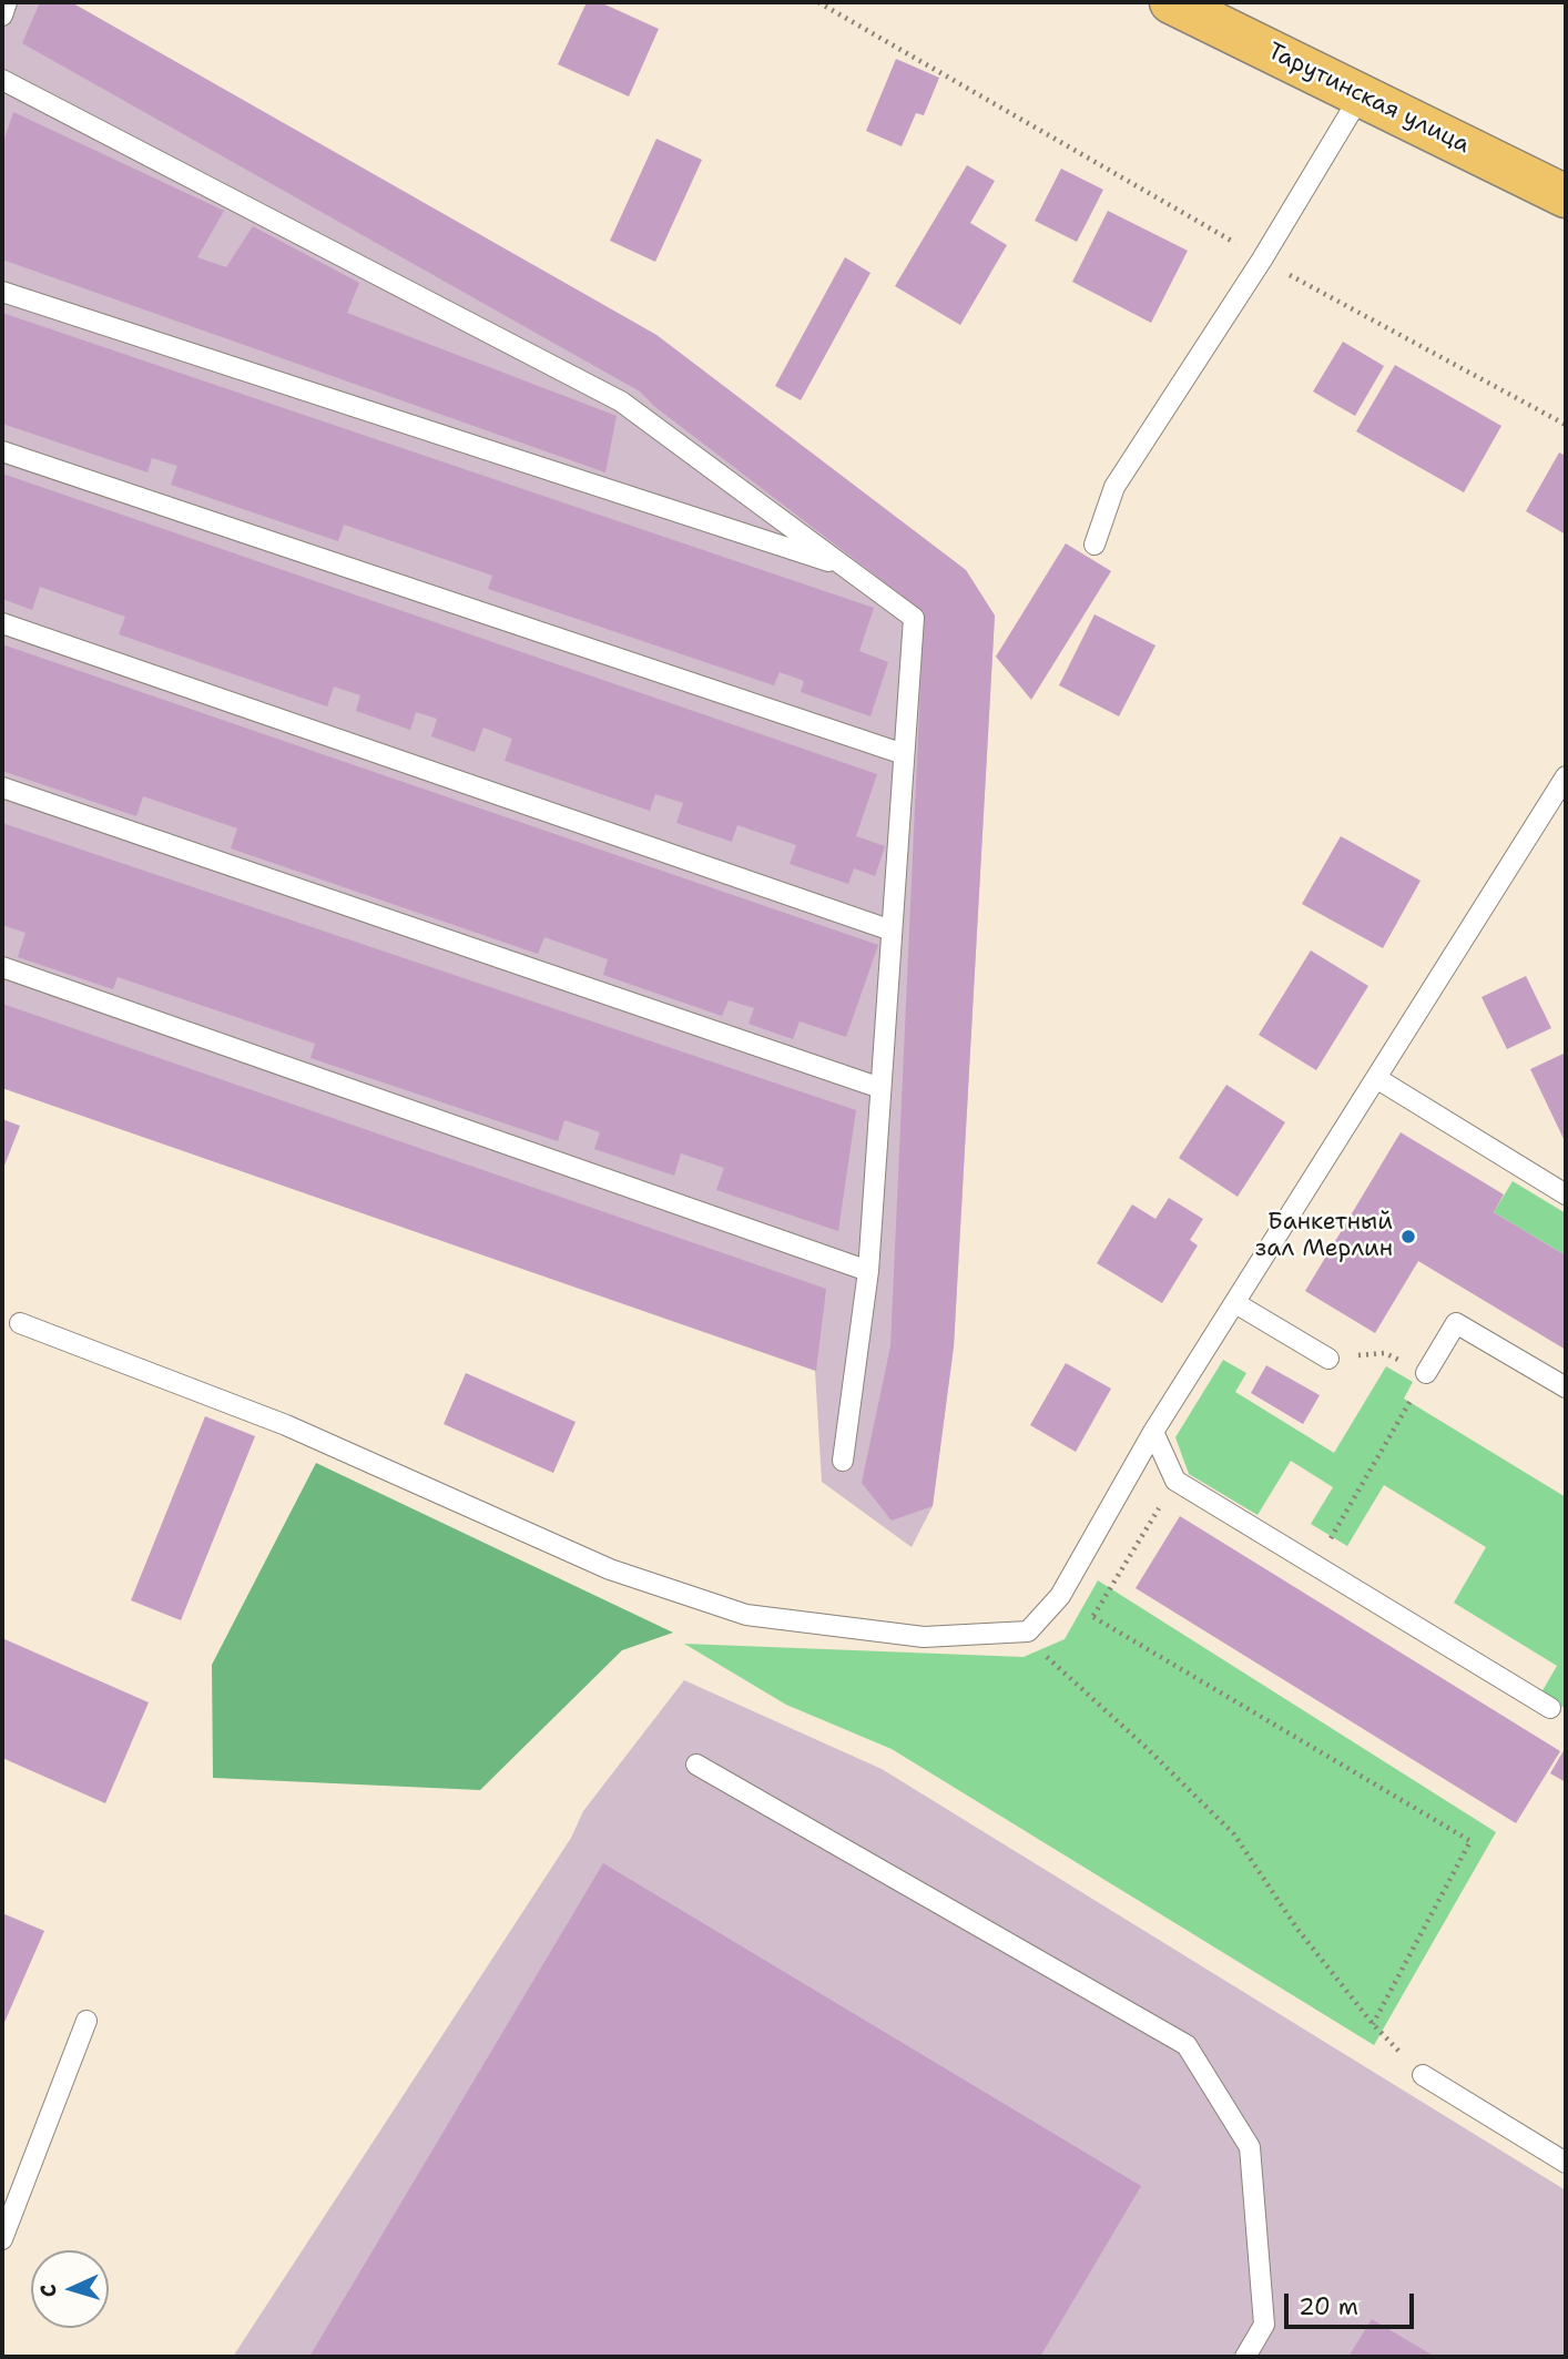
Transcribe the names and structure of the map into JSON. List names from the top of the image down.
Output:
{
  "streets": {
    "main road": ["Тарутинская улица"]
  },
  "places": ["Банкетный зал Мерлин"],
  "scale_bar": "20 m",
  "north": "left"
}
